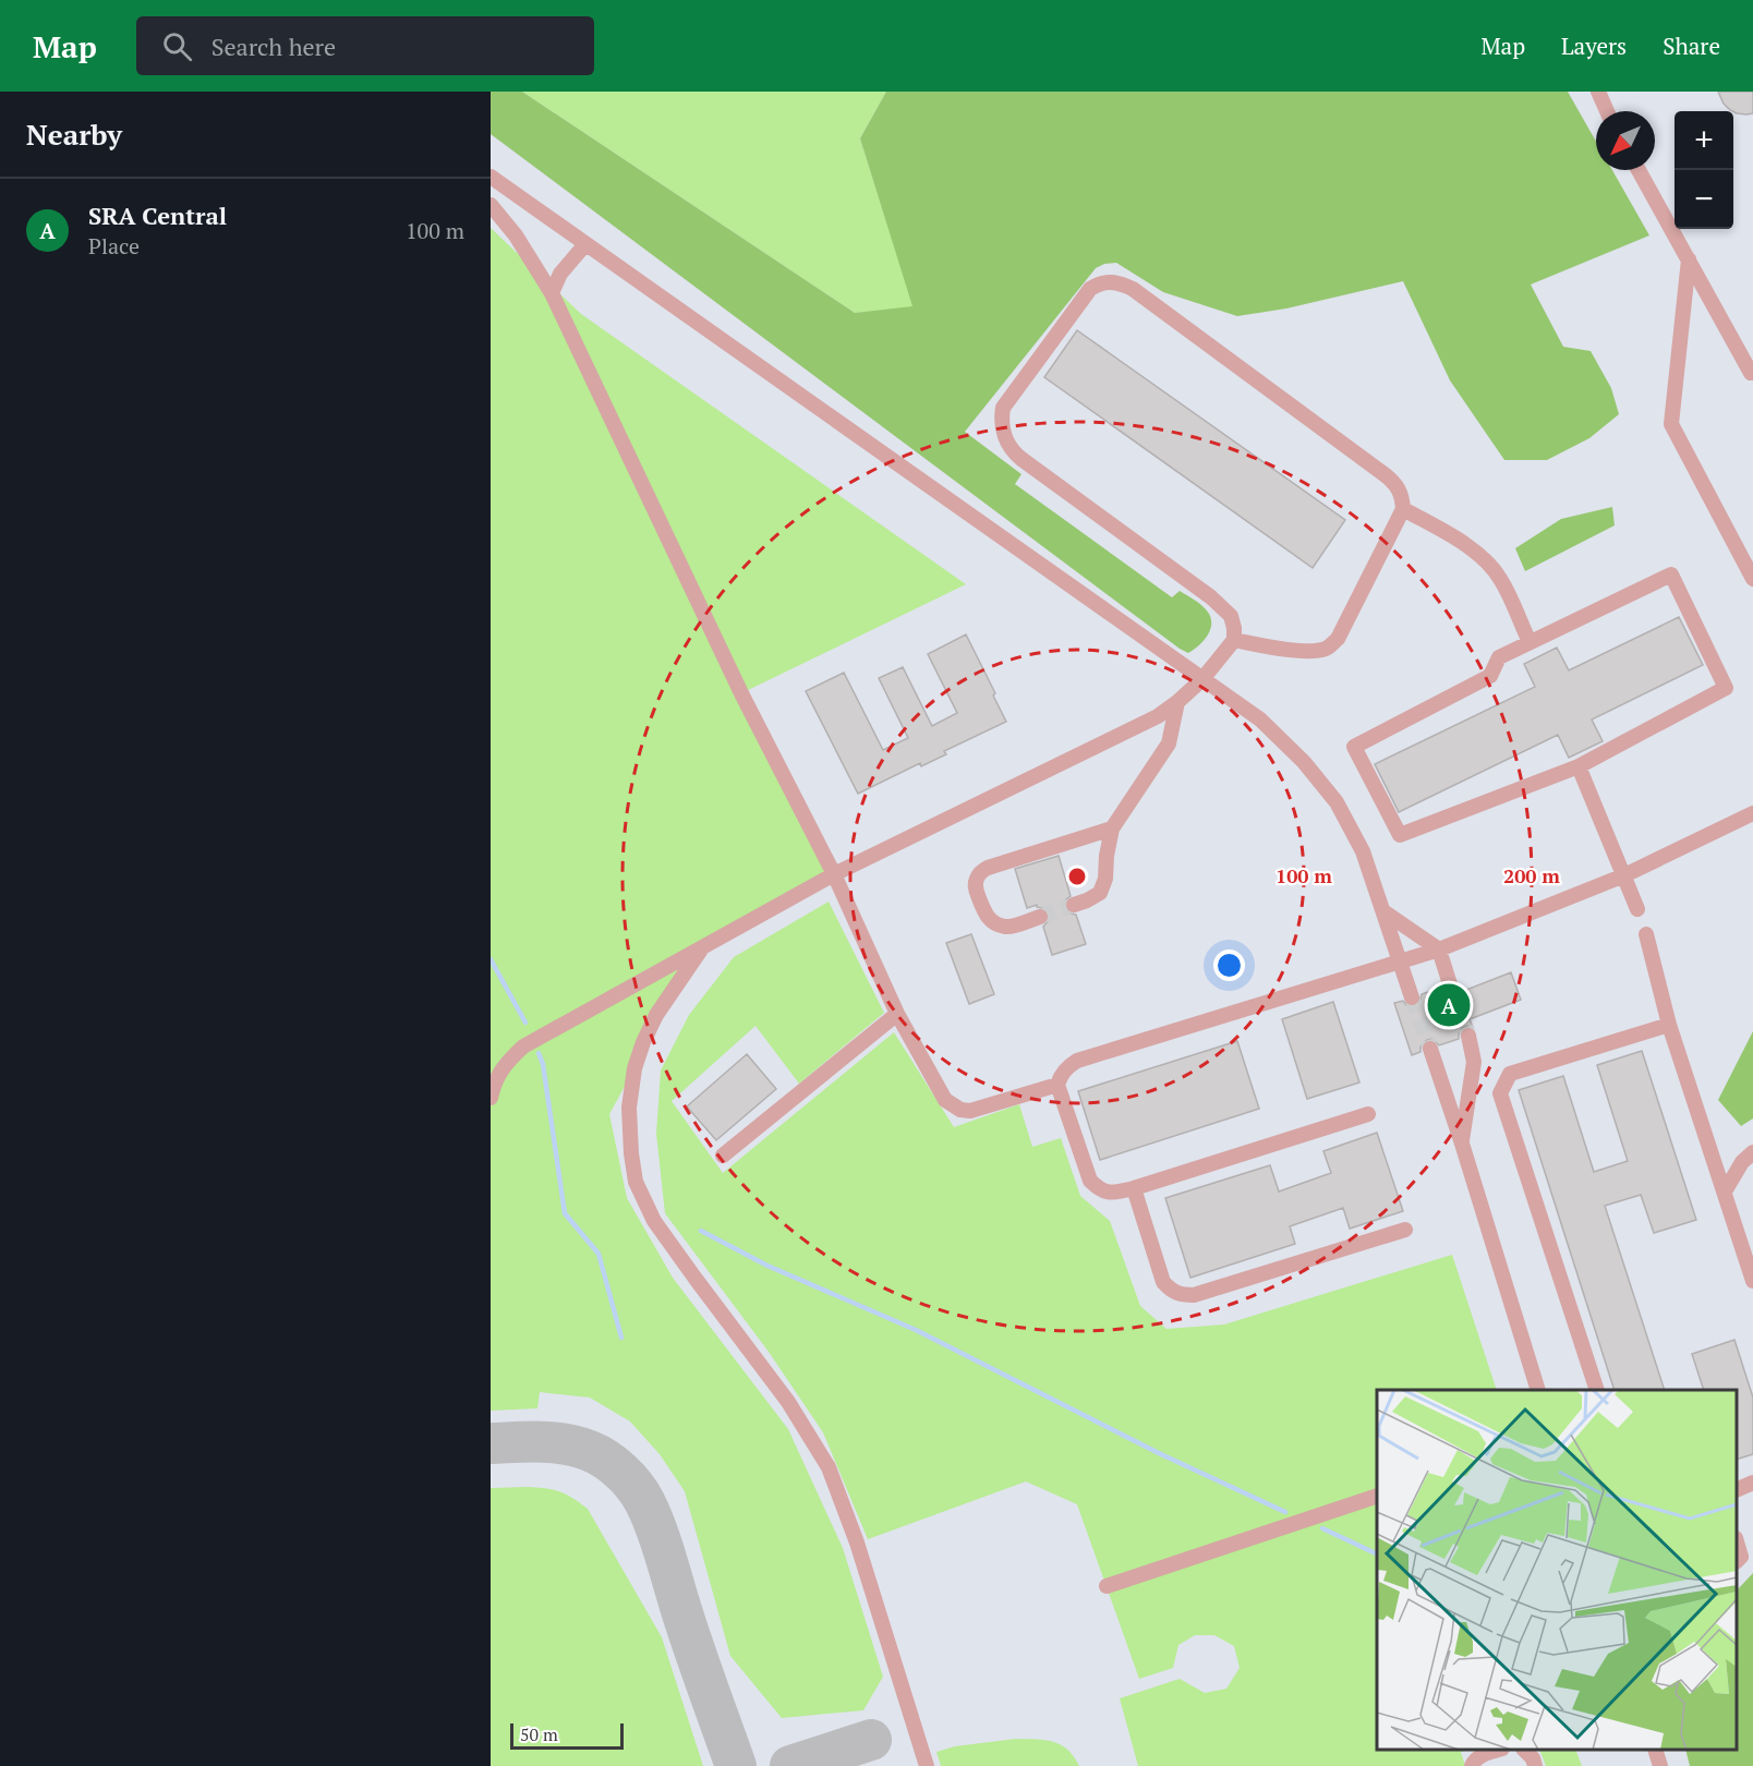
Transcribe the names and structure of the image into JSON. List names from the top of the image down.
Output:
{
  "scale_bar": "50 m",
  "north": "bottom left",
  "page": {
    "header": "Map",
    "search": "Search here",
    "nav": ["Map", "Layers", "Share"],
    "heading": "Nearby",
    "map_buttons": ["+", "−"],
    "list": [
      {
        "mark": "A",
        "name": "SRA Central",
        "note": "Place",
        "value": "100 m"
      }
    ],
    "pins": "A",
    "scale": "50 m"
  },
  "rings": ["100 m", "200 m"]
}
